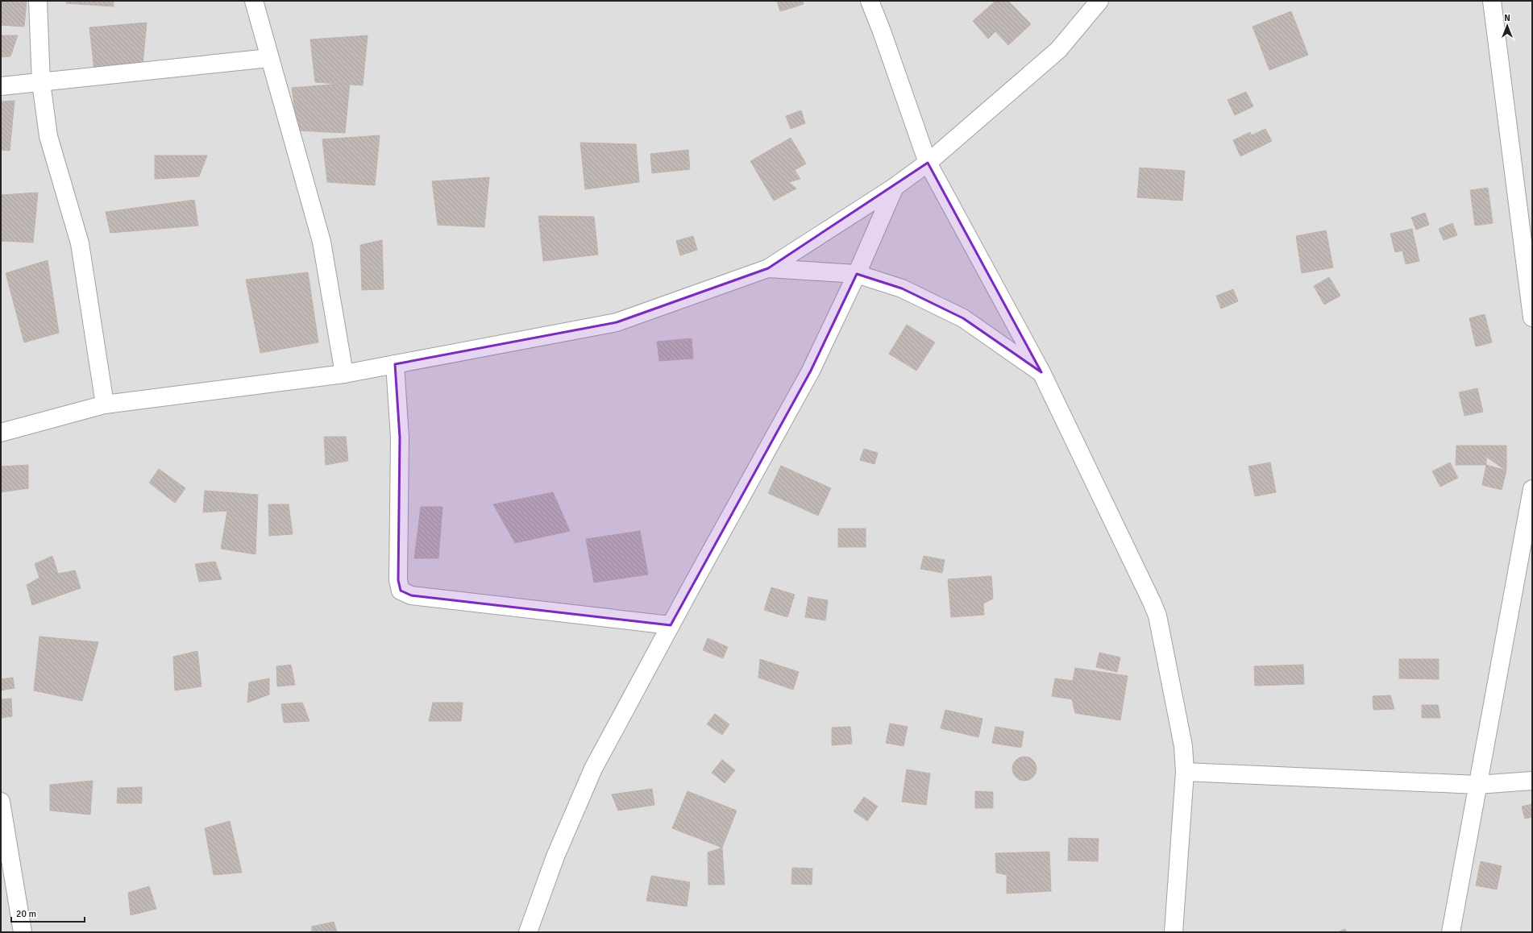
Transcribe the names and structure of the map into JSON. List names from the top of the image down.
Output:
{
  "scale_bar": "20 m",
  "north": "top"
}
